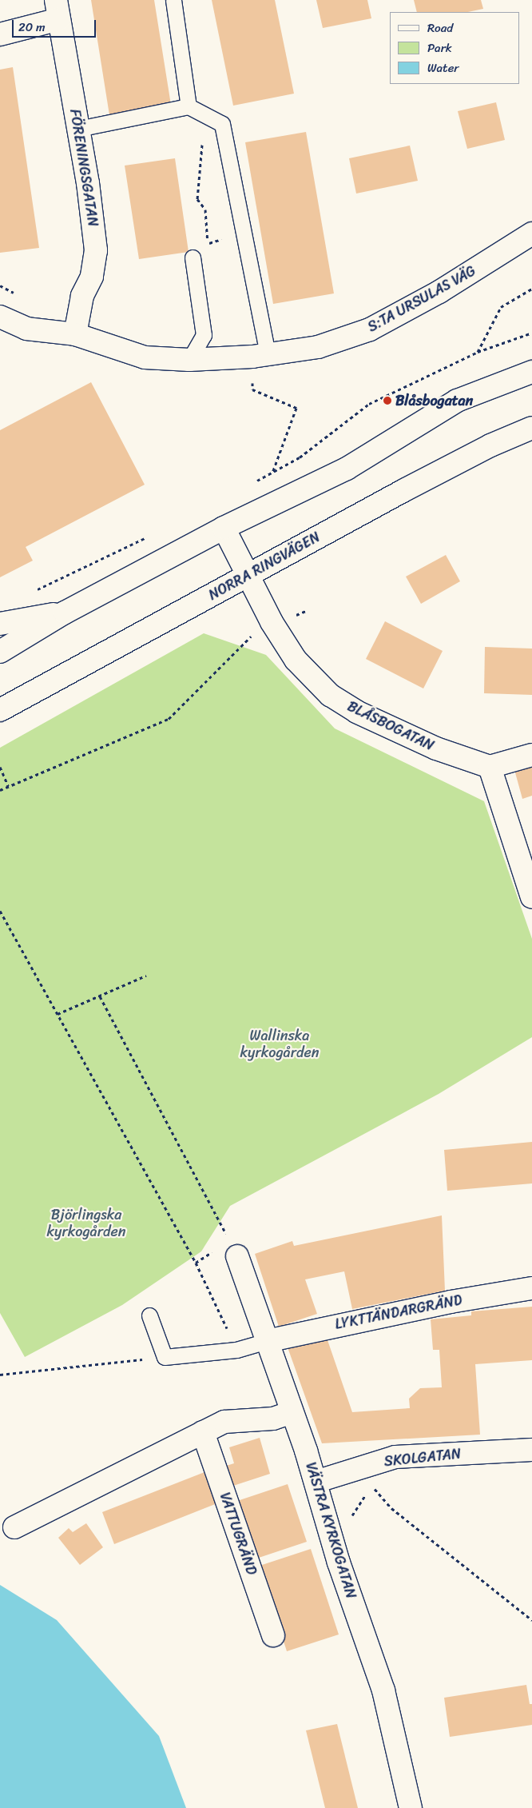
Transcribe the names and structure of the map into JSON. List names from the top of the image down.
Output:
{
  "streets": {
    "street": [
      "FÖRENINGSGATAN",
      "S:TA URSULAS VÄG",
      "NORRA RINGVÄGEN",
      "BLÅSBOGATAN",
      "LYKTTÄNDARGRÄND",
      "SKOLGATAN",
      "VÄSTRA KYRKOGATAN",
      "VATTUGRÄND"
    ]
  },
  "crossings": [
    ["FÖRENINGSGATAN", "S:TA URSULAS VÄG"],
    ["NORRA RINGVÄGEN", "BLÅSBOGATAN"],
    ["LYKTTÄNDARGRÄND", "VÄSTRA KYRKOGATAN"],
    ["SKOLGATAN", "VÄSTRA KYRKOGATAN"]
  ],
  "parks": ["Wallinska kyrkogården", "Björlingska kyrkogården"],
  "places": ["Blåsbogatan"],
  "legend": ["Road", "Park", "Water"],
  "scale_bar": "20 m"
}
